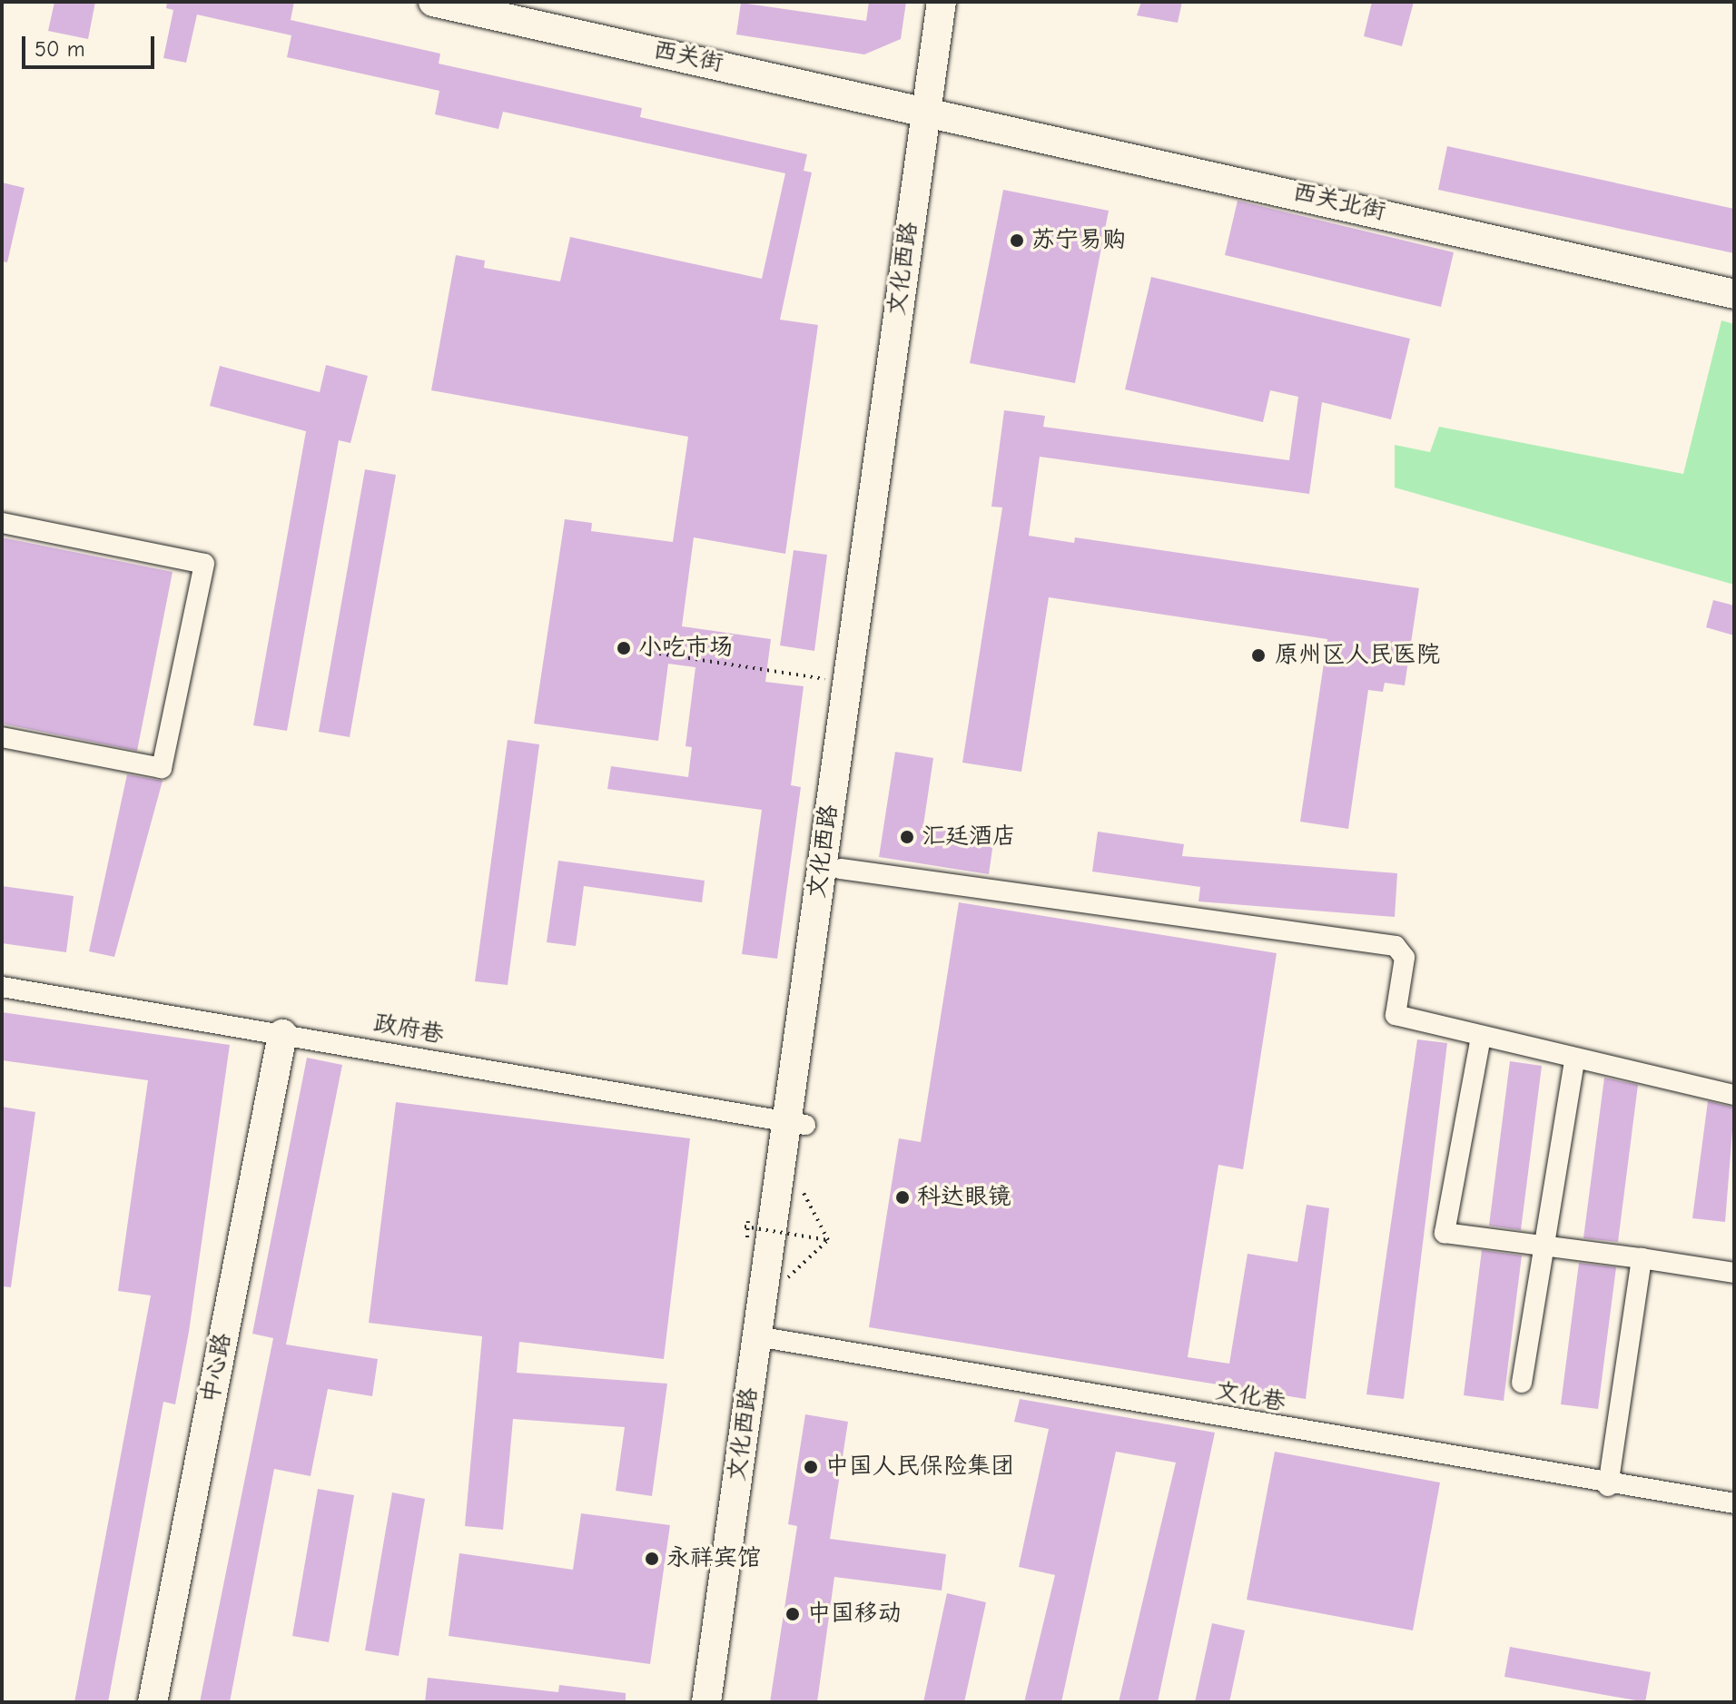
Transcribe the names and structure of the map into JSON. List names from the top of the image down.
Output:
{
  "streets": {
    "main road": [
      "西关街",
      "西关北街",
      "文化西路",
      "中心路"
    ],
    "street": ["政府巷", "文化巷"]
  },
  "crossings": [
    ["西关街", "西关北街"],
    ["西关街", "文化西路"],
    ["西关北街", "文化西路"],
    ["文化西路", "政府巷"],
    ["文化西路", "文化巷"],
    ["政府巷", "中心路"]
  ],
  "places": [
    "苏宁易购",
    "小吃市场",
    "原州区人民医院",
    "汇廷酒店",
    "科达眼镜",
    "中国人民保险集团",
    "永祥宾馆",
    "中国移动"
  ],
  "scale_bar": "50 m"
}
